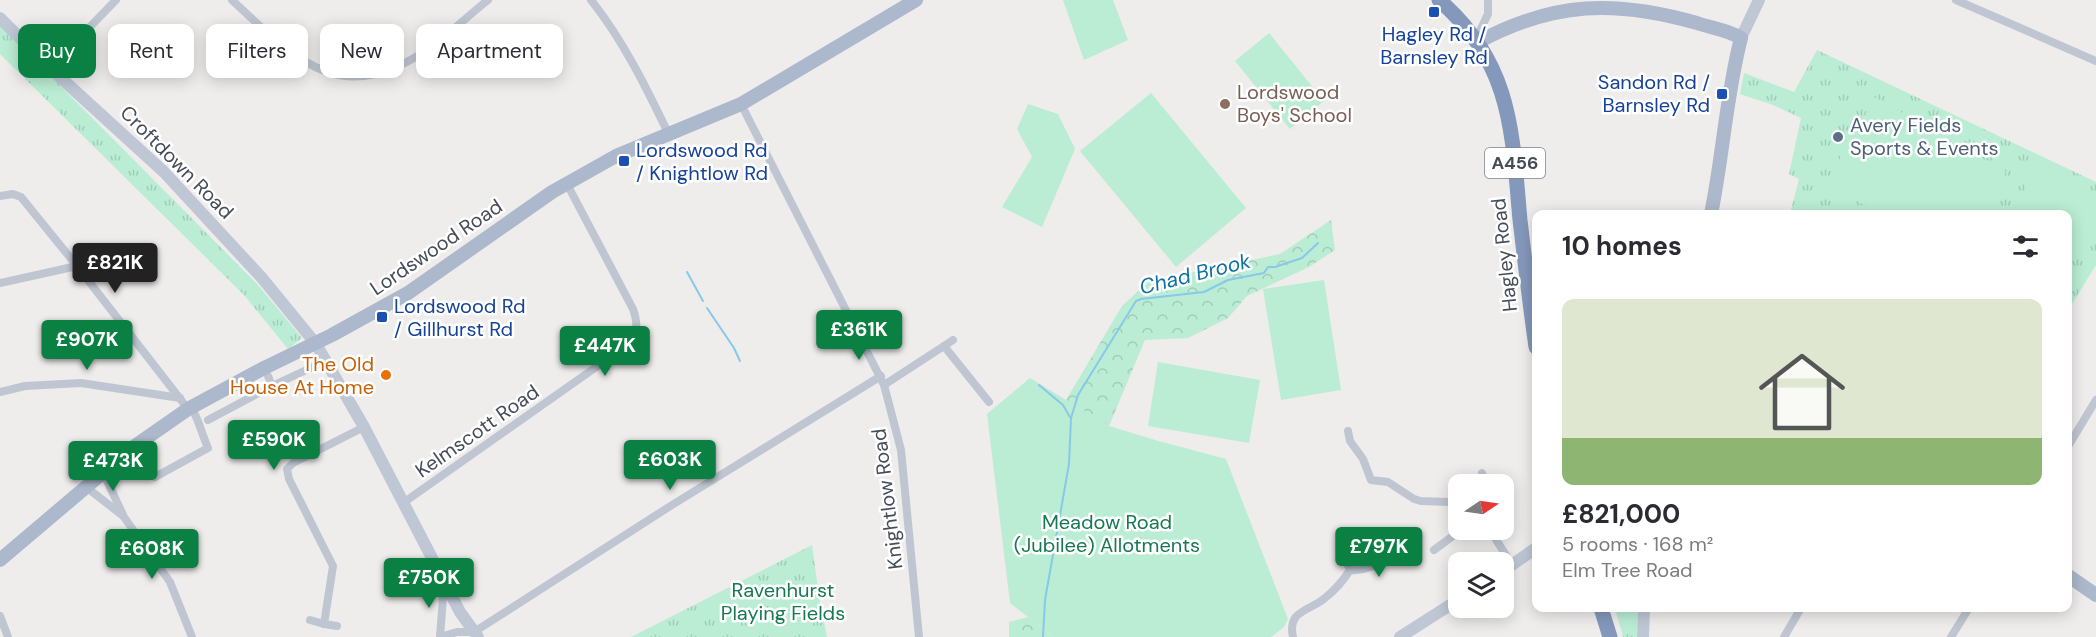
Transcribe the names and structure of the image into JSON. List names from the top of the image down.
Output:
{
  "streets": {
    "highway": ["A456", "Hagley Road"],
    "main road": ["Lordswood Road"],
    "street": ["Croftdown Road", "Kelmscott Road", "Knightlow Road"]
  },
  "crossings": [
    ["Croftdown Road", "Lordswood Road"],
    ["Croftdown Road", "Kelmscott Road"],
    ["Lordswood Road", "Kelmscott Road"],
    ["Lordswood Road", "Knightlow Road"]
  ],
  "water": ["Chad Brook"],
  "parks": ["Meadow Road (Jubilee) Allotments", "Ravenhurst Playing Fields"],
  "places": {
    "transit": [
      "Hagley Rd / Barnsley Rd",
      "Sandon Rd / Barnsley Rd",
      "Lordswood Rd / Knightlow Rd",
      "Lordswood Rd / Gillhurst Rd"
    ],
    "other": ["Lordswood Boys' School", "Avery Fields Sports & Events", "The Old House At Home"]
  },
  "north": "right",
  "page": {
    "chip": [
      "Buy",
      "Rent",
      "Filters",
      "New",
      "Apartment"
    ],
    "heading": "10 homes",
    "price": [
      "£821K",
      "£361K",
      "£907K",
      "£447K",
      "£590K",
      "£603K",
      "£473K",
      "£797K",
      "£608K",
      "£750K"
    ],
    "list": [
      {
        "name": "£821,000",
        "note": "5 rooms · 168 m² · Elm Tree Road"
      }
    ]
  }
}
